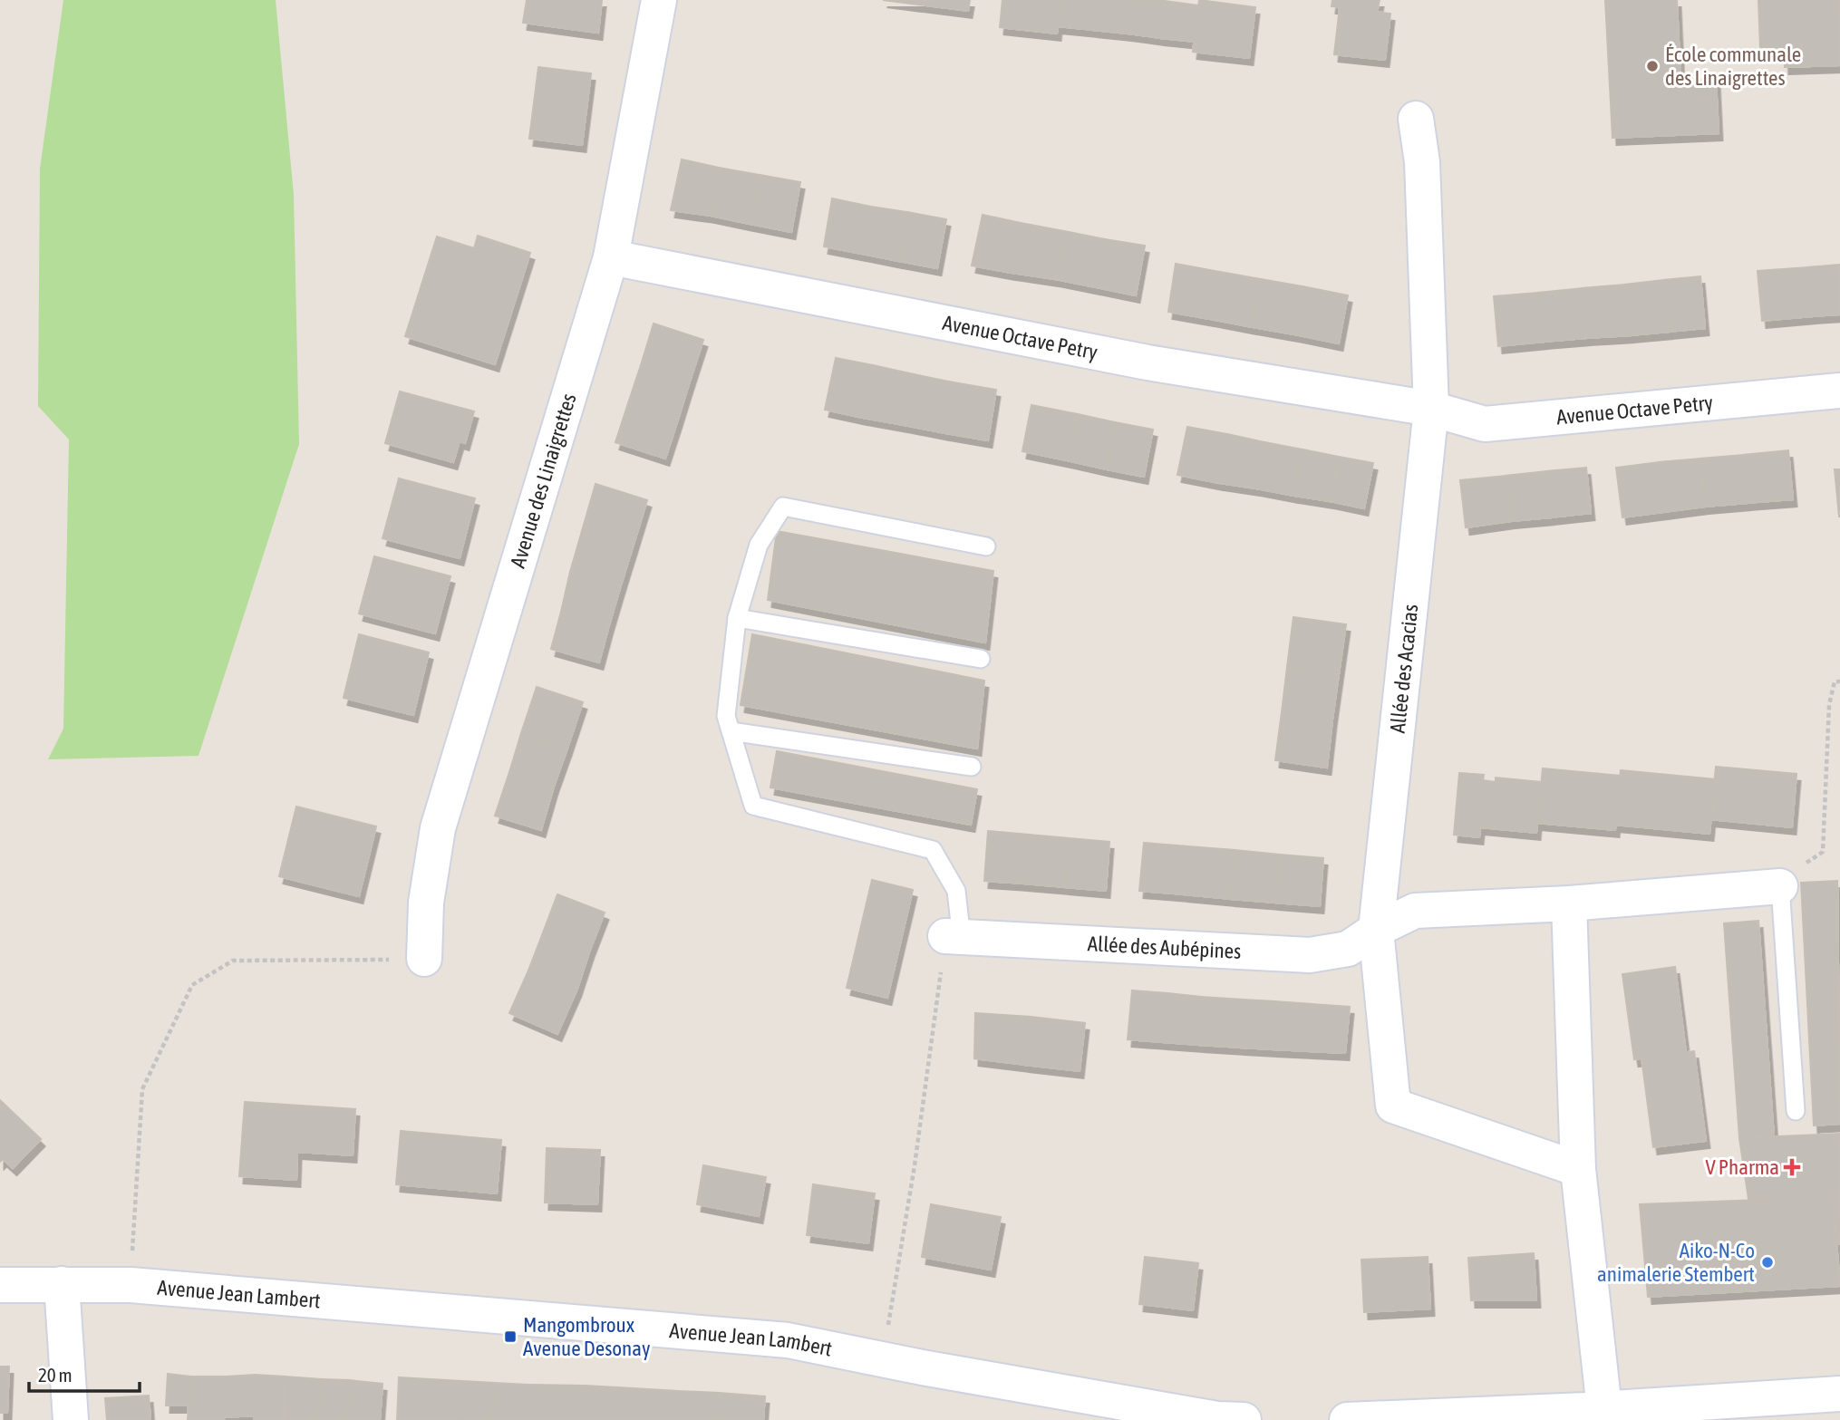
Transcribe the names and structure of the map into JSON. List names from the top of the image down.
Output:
{
  "streets": {
    "street": [
      "Avenue Octave Petry",
      "Avenue des Linaigrettes",
      "Allée des Acacias",
      "Allée des Aubépines",
      "Avenue Jean Lambert"
    ]
  },
  "crossings": [
    ["Avenue Octave Petry", "Avenue des Linaigrettes"],
    ["Avenue Octave Petry", "Allée des Acacias"],
    ["Allée des Acacias", "Allée des Aubépines"]
  ],
  "places": {
    "other": ["École communale des Linaigrettes", "Aiko-N-Co animalerie Stembert"],
    "health": ["V Pharma"],
    "transit": ["Mangombroux Avenue Desonay"]
  },
  "scale_bar": "20 m"
}
